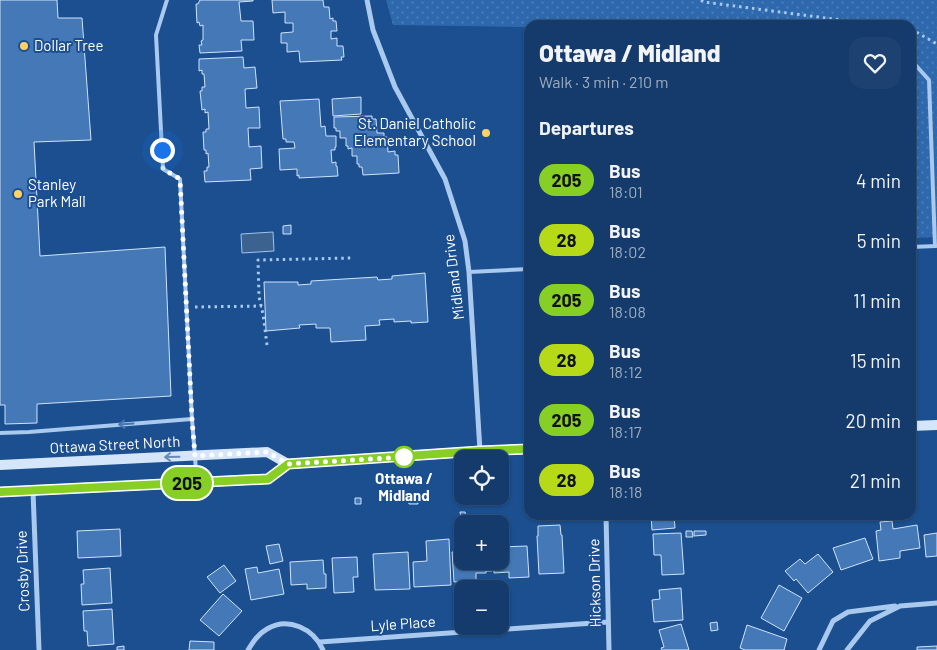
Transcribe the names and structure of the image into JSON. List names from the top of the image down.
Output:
{
  "streets": {
    "main road": ["Ottawa Street North"],
    "street": [
      "Midland Drive",
      "Crosby Drive",
      "Hickson Drive",
      "Lyle Place"
    ]
  },
  "crossings": [
    ["Hickson Drive", "Lyle Place"]
  ],
  "places": [
    "Dollar Tree",
    "St. Daniel Catholic Elementary School",
    "Stanley Park Mall",
    "Ottawa / Midland"
  ],
  "lines": ["bus line 205"],
  "page": {
    "on_map": "205",
    "heading": [
      ["Ottawa / Midland", "Walk · 3 min · 210 m"],
      "Departures"
    ],
    "list": [
      {
        "mark": "205",
        "name": "Bus",
        "note": "18:01",
        "value": "4 min"
      },
      {
        "mark": "28",
        "name": "Bus",
        "note": "18:02",
        "value": "5 min"
      },
      {
        "mark": "205",
        "name": "Bus",
        "note": "18:08",
        "value": "11 min"
      },
      {
        "mark": "28",
        "name": "Bus",
        "note": "18:12",
        "value": "15 min"
      },
      {
        "mark": "205",
        "name": "Bus",
        "note": "18:17",
        "value": "20 min"
      },
      {
        "mark": "28",
        "name": "Bus",
        "note": "18:18",
        "value": "21 min"
      }
    ],
    "map_buttons": ["+", "−"]
  }
}
